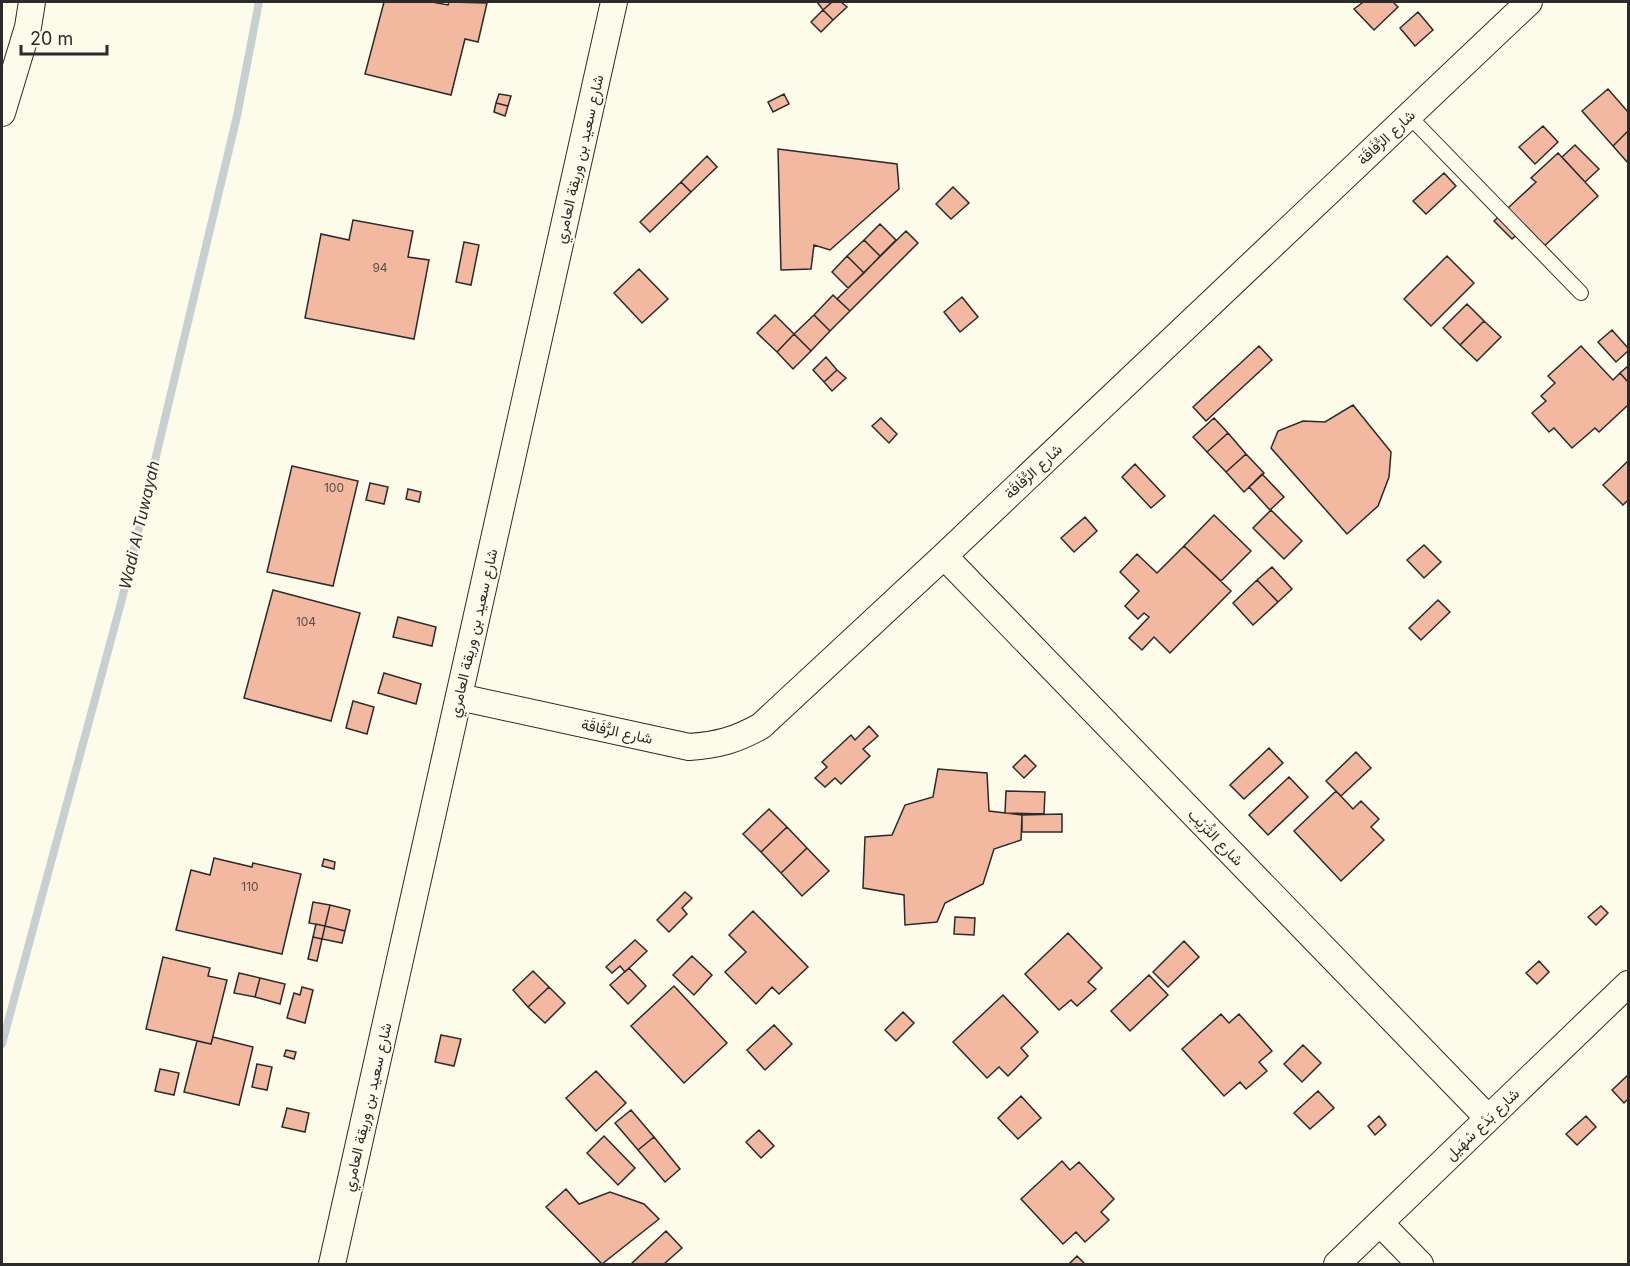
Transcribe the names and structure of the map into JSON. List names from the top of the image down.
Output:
{
  "streets": {
    "street": [
      "شارع الرُّفَاقَة",
      "شارع سعيد بن وريقة العامري",
      "شارع الثُرَيْب",
      "شارع بَدْع سْهَيل"
    ]
  },
  "crossings": [
    ["شارع الرُّفَاقَة", "شارع سعيد بن وريقة العامري"],
    ["شارع الرُّفَاقَة", "شارع الثُرَيْب"],
    ["شارع الثُرَيْب", "شارع بَدْع سْهَيل"]
  ],
  "water": ["Wadi Al Tuwayah"],
  "house_numbers": [
    "94",
    "100",
    "104",
    "110"
  ],
  "scale_bar": "20 m"
}
